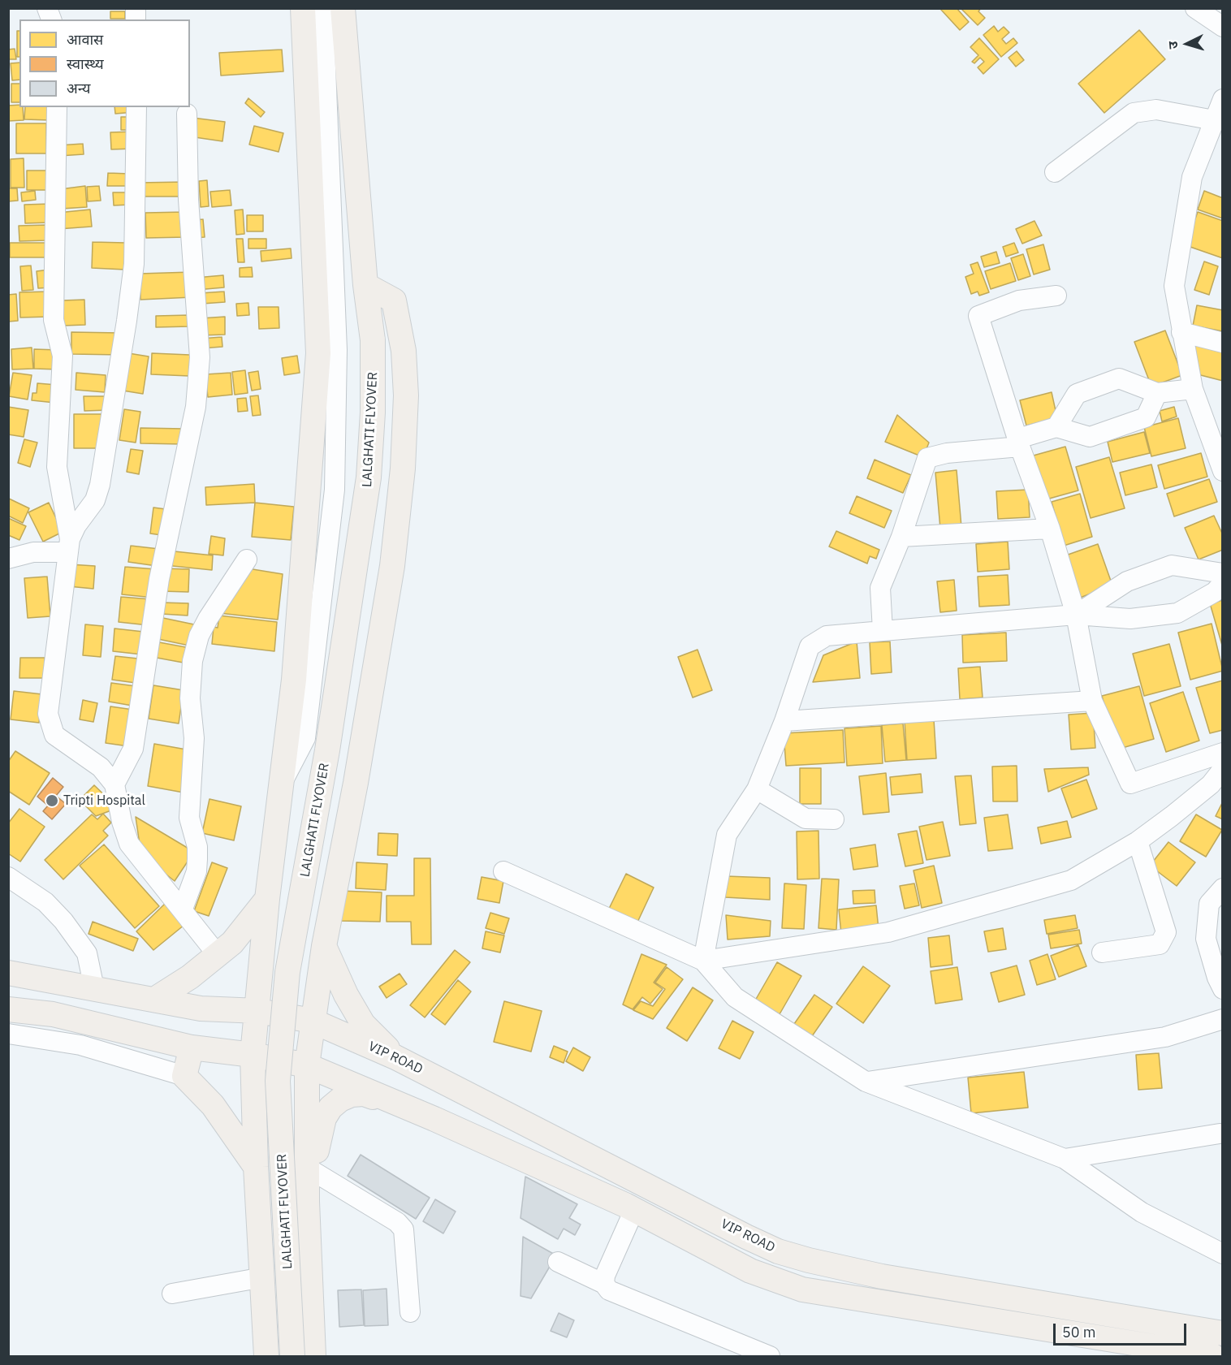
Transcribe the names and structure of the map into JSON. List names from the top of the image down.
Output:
{
  "streets": {
    "main road": ["LALGHATI FLYOVER", "VIP ROAD"]
  },
  "places": ["Tripti Hospital"],
  "legend": ["आवास", "स्वास्थ्य", "अन्य"],
  "scale_bar": "50 m",
  "north": "left"
}
